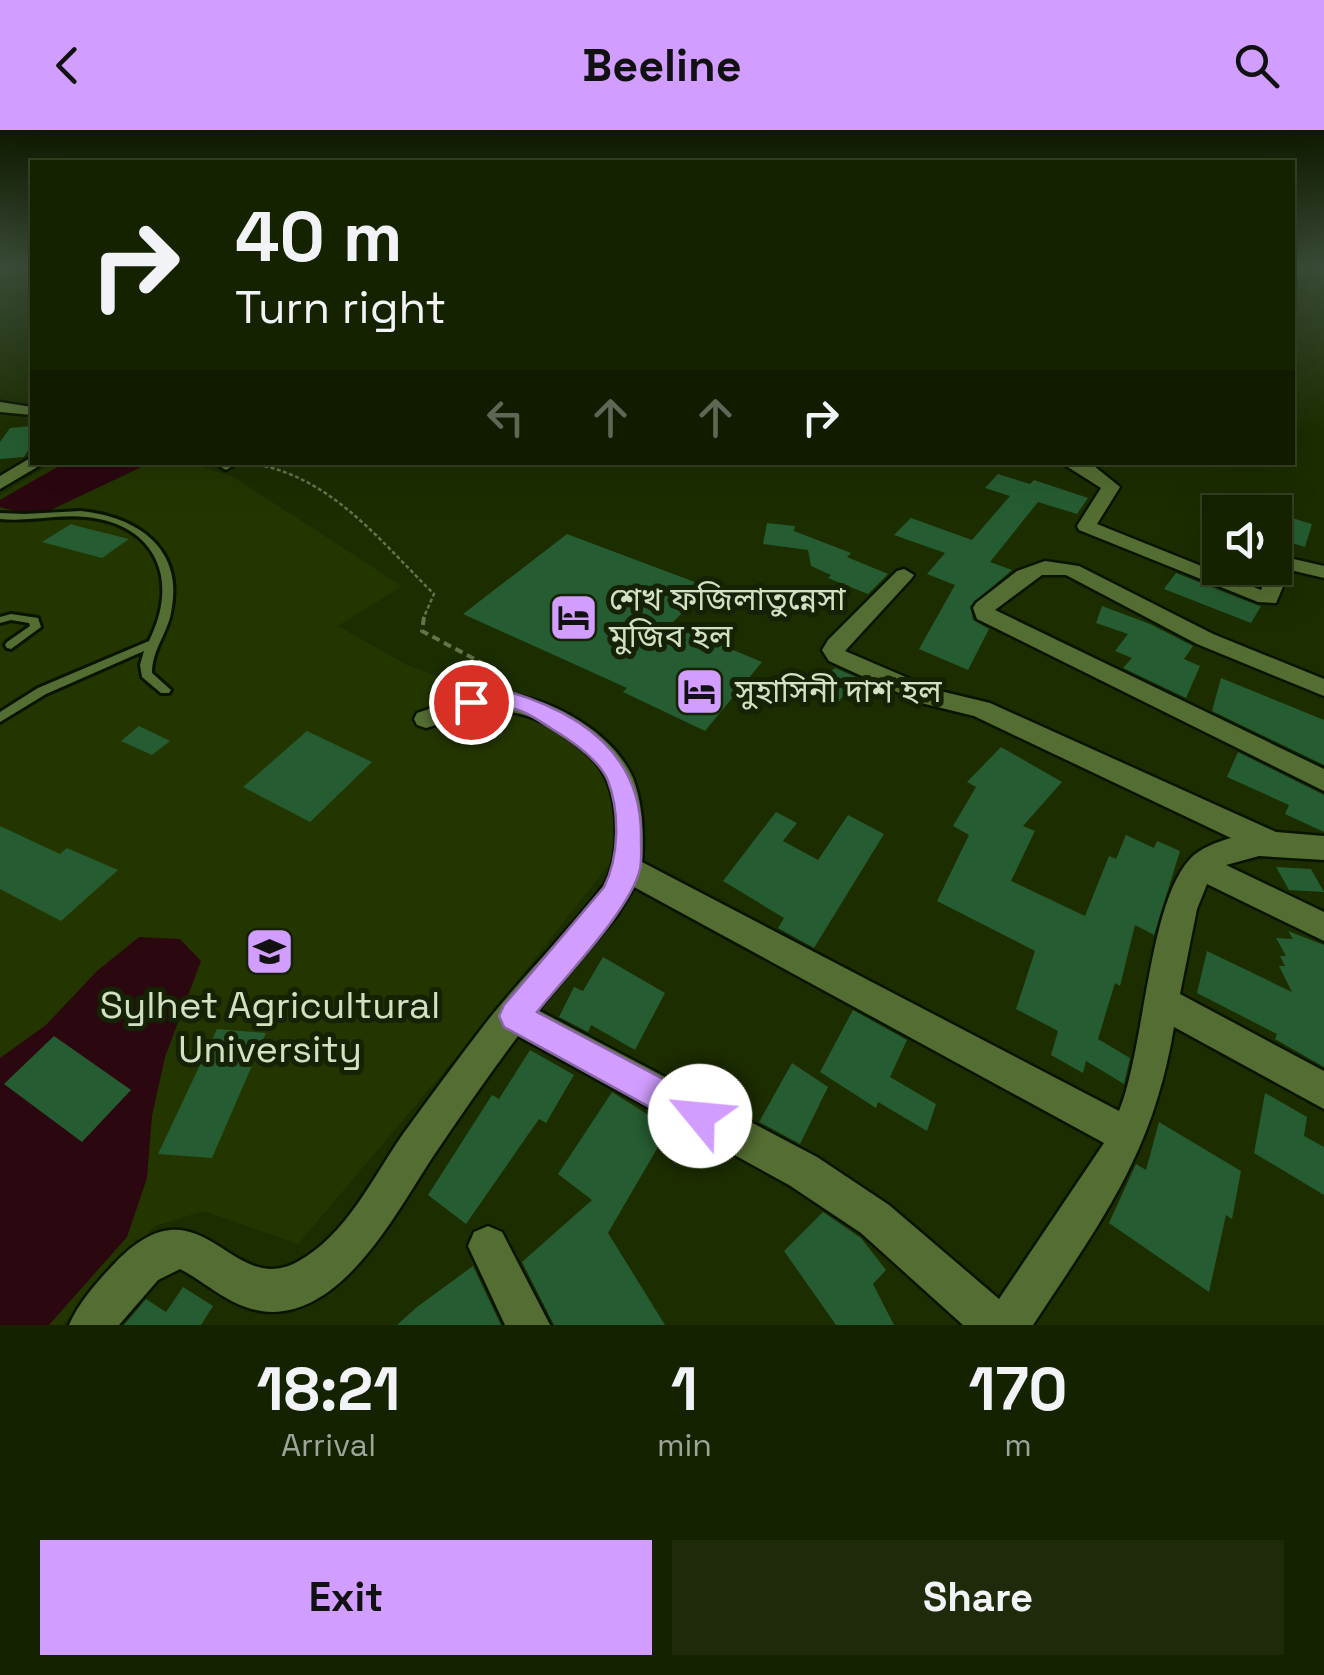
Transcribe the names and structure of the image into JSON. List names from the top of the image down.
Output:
{
  "places": {
    "hotel": ["শেখ ফজিলাতুন্নেসা মুজিব হল", "সুহাসিনী দাশ হল"],
    "school or university": ["Sylhet Agricultural University"]
  },
  "page": {
    "header": "Beeline",
    "turn": ["40 m", "Turn right"],
    "eta": [
      "18:21",
      "Arrival",
      "1",
      "min",
      "170",
      "m"
    ],
    "buttons": ["Exit", "Share"]
  }
}
